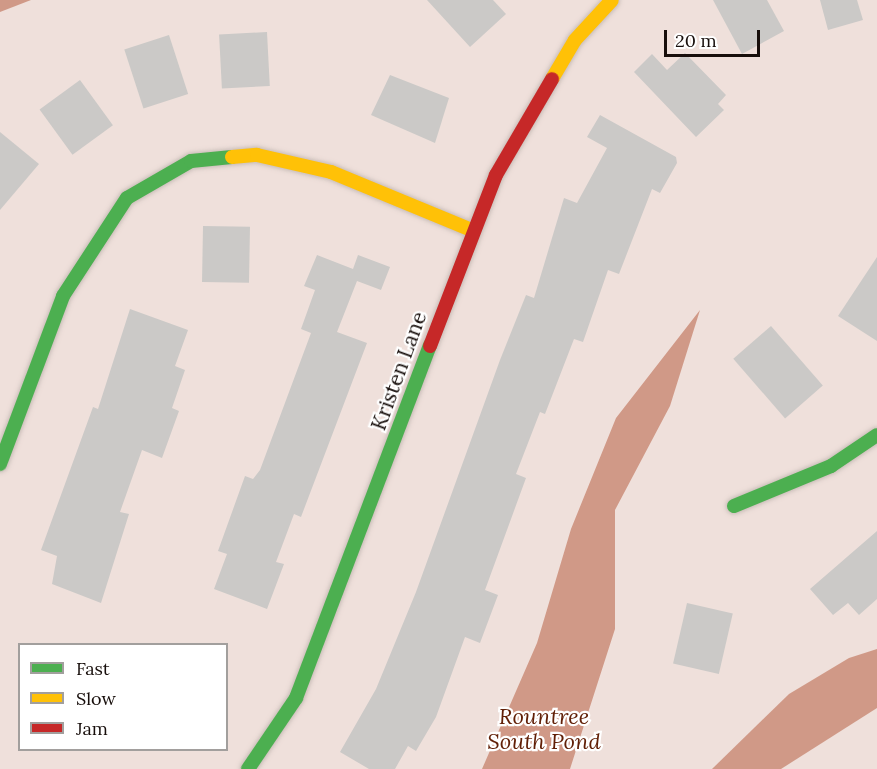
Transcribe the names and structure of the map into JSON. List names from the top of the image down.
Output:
{
  "streets": {
    "street": ["Kristen Lane"]
  },
  "water": ["Rountree South Pond"],
  "legend": ["Fast", "Slow", "Jam"],
  "scale_bar": "20 m"
}
